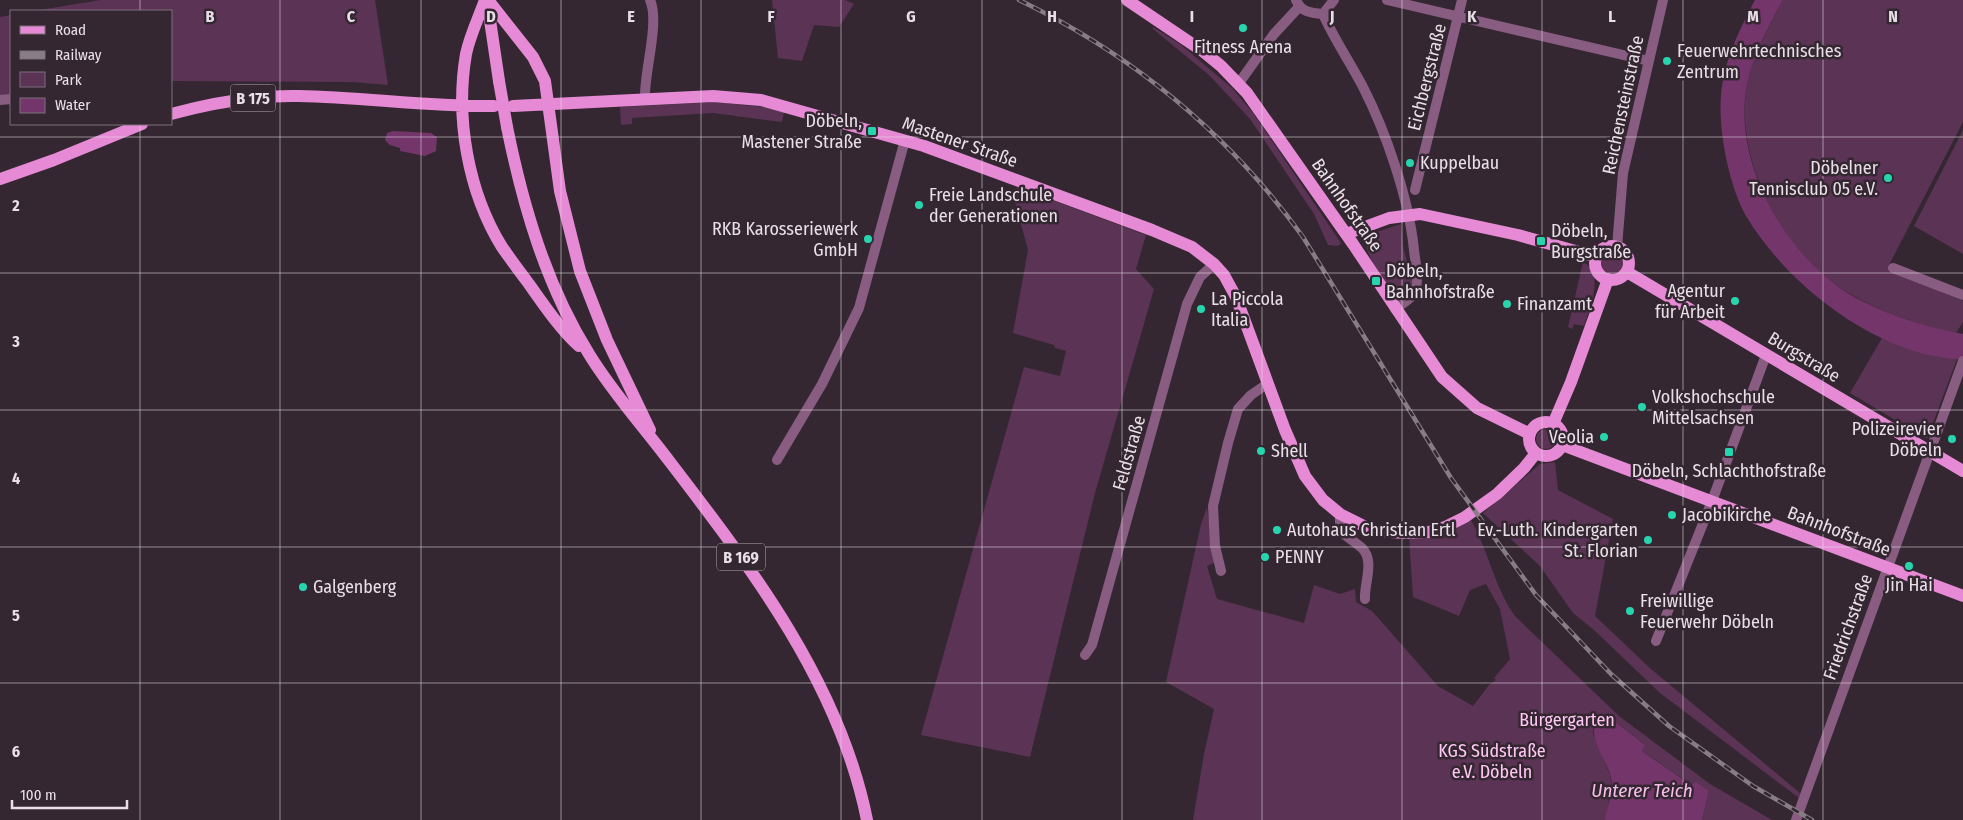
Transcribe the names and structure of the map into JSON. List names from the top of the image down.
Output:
{
  "streets": {
    "main road": [
      "B 175",
      "Mastener Straße",
      "Bahnhofstraße",
      "Burgstraße",
      "B 169"
    ],
    "street": [
      "Eichbergstraße",
      "Reichensteinstraße",
      "Feldstraße",
      "Friedrichstraße"
    ]
  },
  "crossings": [
    ["Reichensteinstraße", "Burgstraße"],
    ["Mastener Straße", "Bahnhofstraße"],
    ["Mastener Straße", "Feldstraße"],
    ["Bahnhofstraße", "Friedrichstraße"],
    ["Burgstraße", "Friedrichstraße"]
  ],
  "water": ["Unterer Teich"],
  "parks": ["Bürgergarten", "KGS Südstraße e.V. Döbeln"],
  "places": {
    "other": [
      "Fitness Arena",
      "Feuerwehrtechnisches Zentrum",
      "Kuppelbau",
      "Döbelner Tennisclub 05 e.V.",
      "Freie Landschule der Generationen",
      "RKB Karosseriewerk GmbH",
      "Agentur für Arbeit",
      "Finanzamt",
      "La Piccola Italia",
      "Volkshochschule Mittelsachsen",
      "Veolia",
      "Polizeirevier Döbeln",
      "Shell",
      "Jacobikirche",
      "Autohaus Christian Ertl",
      "Ev.-Luth. Kindergarten St. Florian",
      "PENNY",
      "Jin Hai",
      "Galgenberg",
      "Freiwillige Feuerwehr Döbeln"
    ],
    "transit": [
      "Döbeln, Mastener Straße",
      "Döbeln, Burgstraße",
      "Döbeln, Bahnhofstraße",
      "Döbeln, Schlachthofstraße"
    ]
  },
  "legend": [
    "Road",
    "Railway",
    "Park",
    "Water"
  ],
  "scale_bar": "100 m",
  "grid": {
    "columns": [
      "B",
      "C",
      "D",
      "E",
      "F",
      "G",
      "H",
      "I",
      "J",
      "K",
      "L",
      "M",
      "N"
    ],
    "rows": [
      "2",
      "3",
      "4",
      "5",
      "6"
    ]
  }
}
